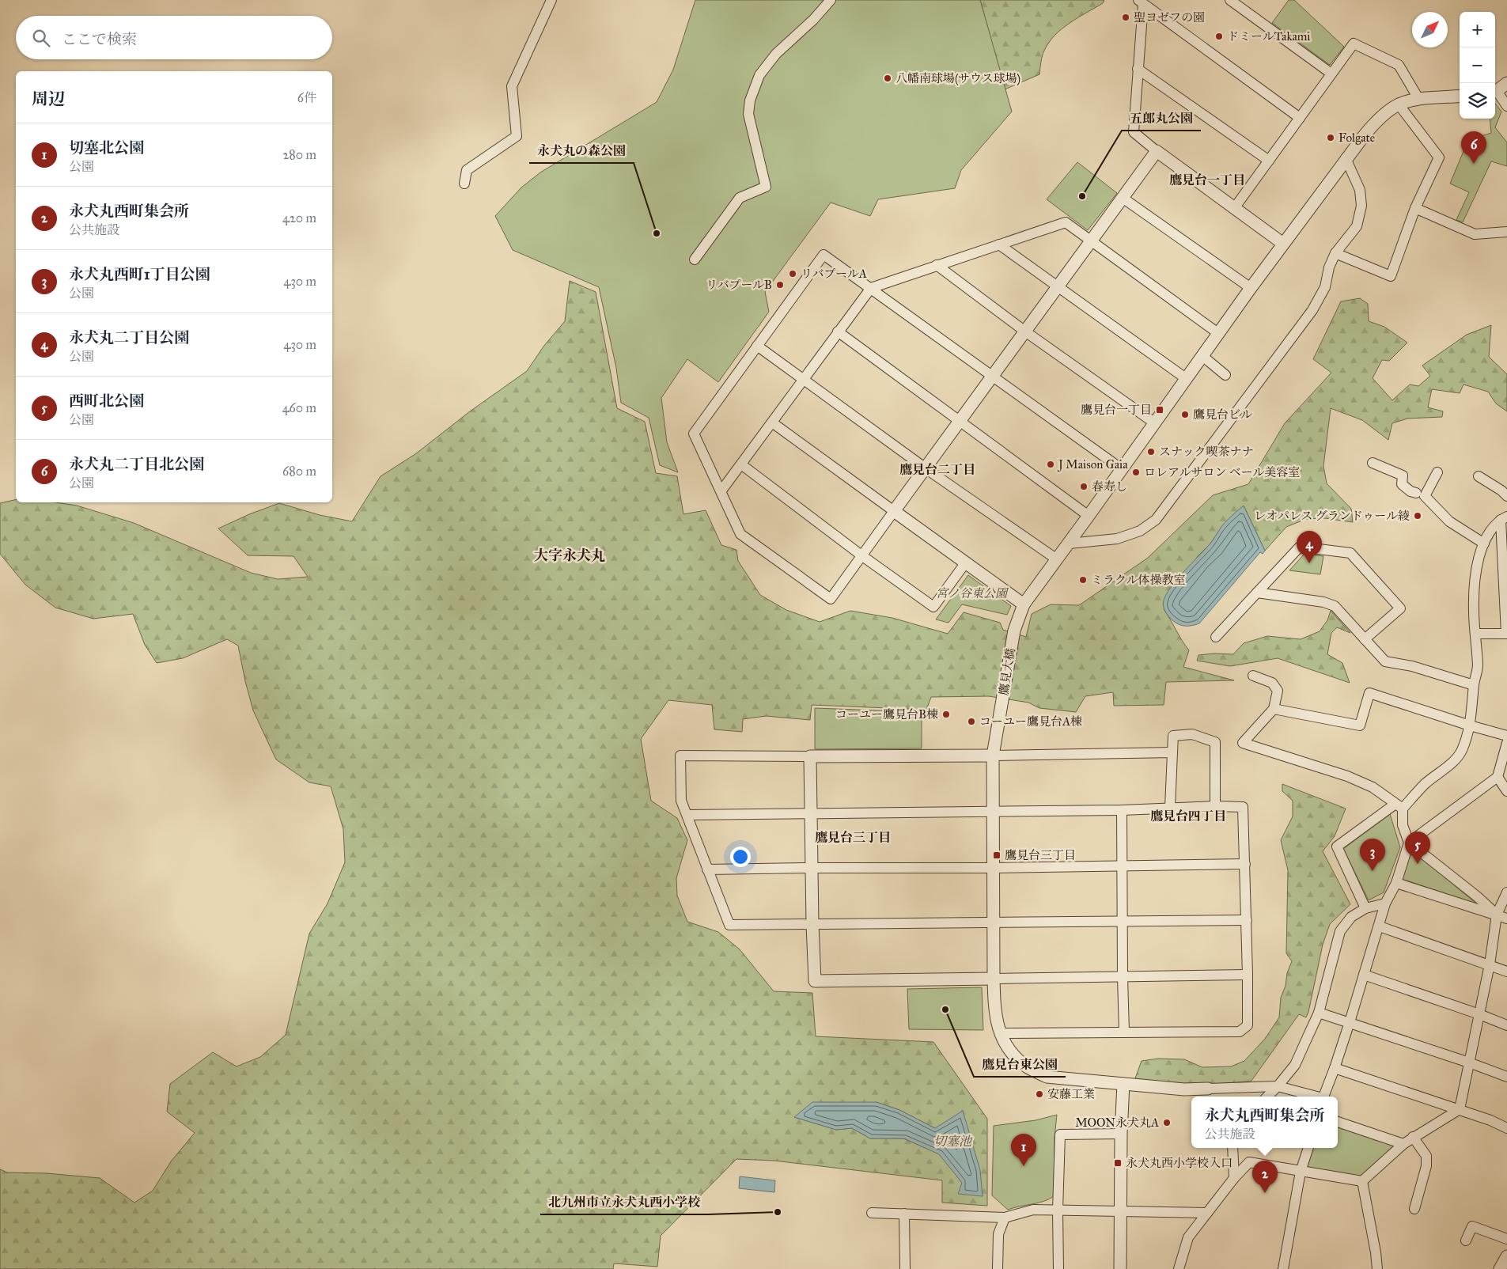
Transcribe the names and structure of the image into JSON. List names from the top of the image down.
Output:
{
  "streets": {
    "street": ["鷹見大橋"]
  },
  "districts": [
    "鷹見台一丁目",
    "鷹見台二丁目",
    "大字永犬丸",
    "鷹見台四丁目",
    "鷹見台三丁目"
  ],
  "water": ["切塞池"],
  "parks": ["宮ノ谷東公園"],
  "places": {
    "other": [
      "聖ヨゼフの園",
      "ドミールTakami",
      "八幡南球場(サウス球場)",
      "Folgate",
      "五郎丸公園",
      "永犬丸の森公園",
      "リバプールA",
      "リバプールB",
      "鷹見台ビル",
      "スナック喫茶ナナ",
      "J Maison Gaia",
      "ロレアルサロン ベール美容室",
      "春寿し",
      "レオパレス グランドゥール綾",
      "ミラクル体操教室",
      "コーユー鷹見台B棟",
      "コーユー鷹見台A棟",
      "鷹見台東公園",
      "安藤工業",
      "MOON永犬丸A",
      "北九州市立永犬丸西小学校"
    ],
    "transit": ["鷹見台一丁目", "鷹見台三丁目", "永犬丸西小学校入口"]
  },
  "north": "top right",
  "page": {
    "map_buttons": ["+", "−"],
    "search": "ここで検索",
    "heading": ["周辺", "6件"],
    "list": [
      {
        "mark": "1",
        "name": "切塞北公園",
        "note": "公園",
        "value": "280 m"
      },
      {
        "mark": "2",
        "name": "永犬丸西町集会所",
        "note": "公共施設",
        "value": "420 m"
      },
      {
        "mark": "3",
        "name": "永犬丸西町1丁目公園",
        "note": "公園",
        "value": "430 m"
      },
      {
        "mark": "4",
        "name": "永犬丸二丁目公園",
        "note": "公園",
        "value": "430 m"
      },
      {
        "mark": "5",
        "name": "西町北公園",
        "note": "公園",
        "value": "460 m"
      },
      {
        "mark": "6",
        "name": "永犬丸二丁目北公園",
        "note": "公園",
        "value": "680 m"
      }
    ],
    "pins": [
      "6",
      "4",
      "5",
      "3",
      "1",
      "2"
    ],
    "popup": ["永犬丸西町集会所", "公共施設"]
  }
}
